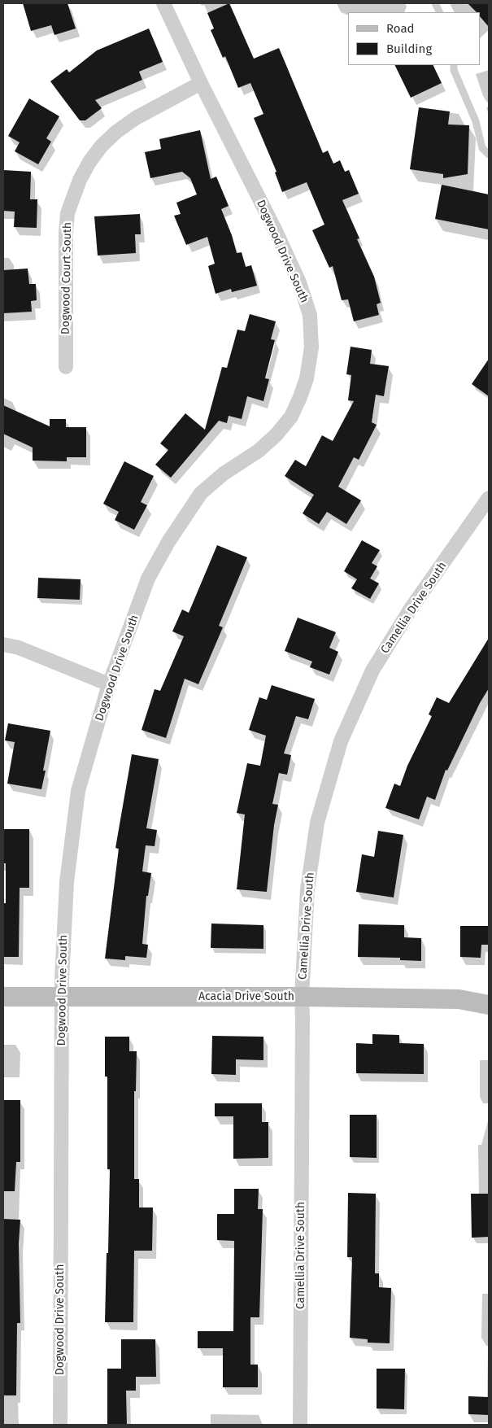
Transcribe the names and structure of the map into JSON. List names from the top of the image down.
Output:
{
  "streets": {
    "street": [
      "Dogwood Drive South",
      "Dogwood Court South",
      "Camellia Drive South",
      "Acacia Drive South"
    ]
  },
  "crossings": [
    ["Dogwood Drive South", "Dogwood Court South"],
    ["Dogwood Drive South", "Acacia Drive South"],
    ["Camellia Drive South", "Acacia Drive South"]
  ],
  "legend": ["Road", "Building"]
}
